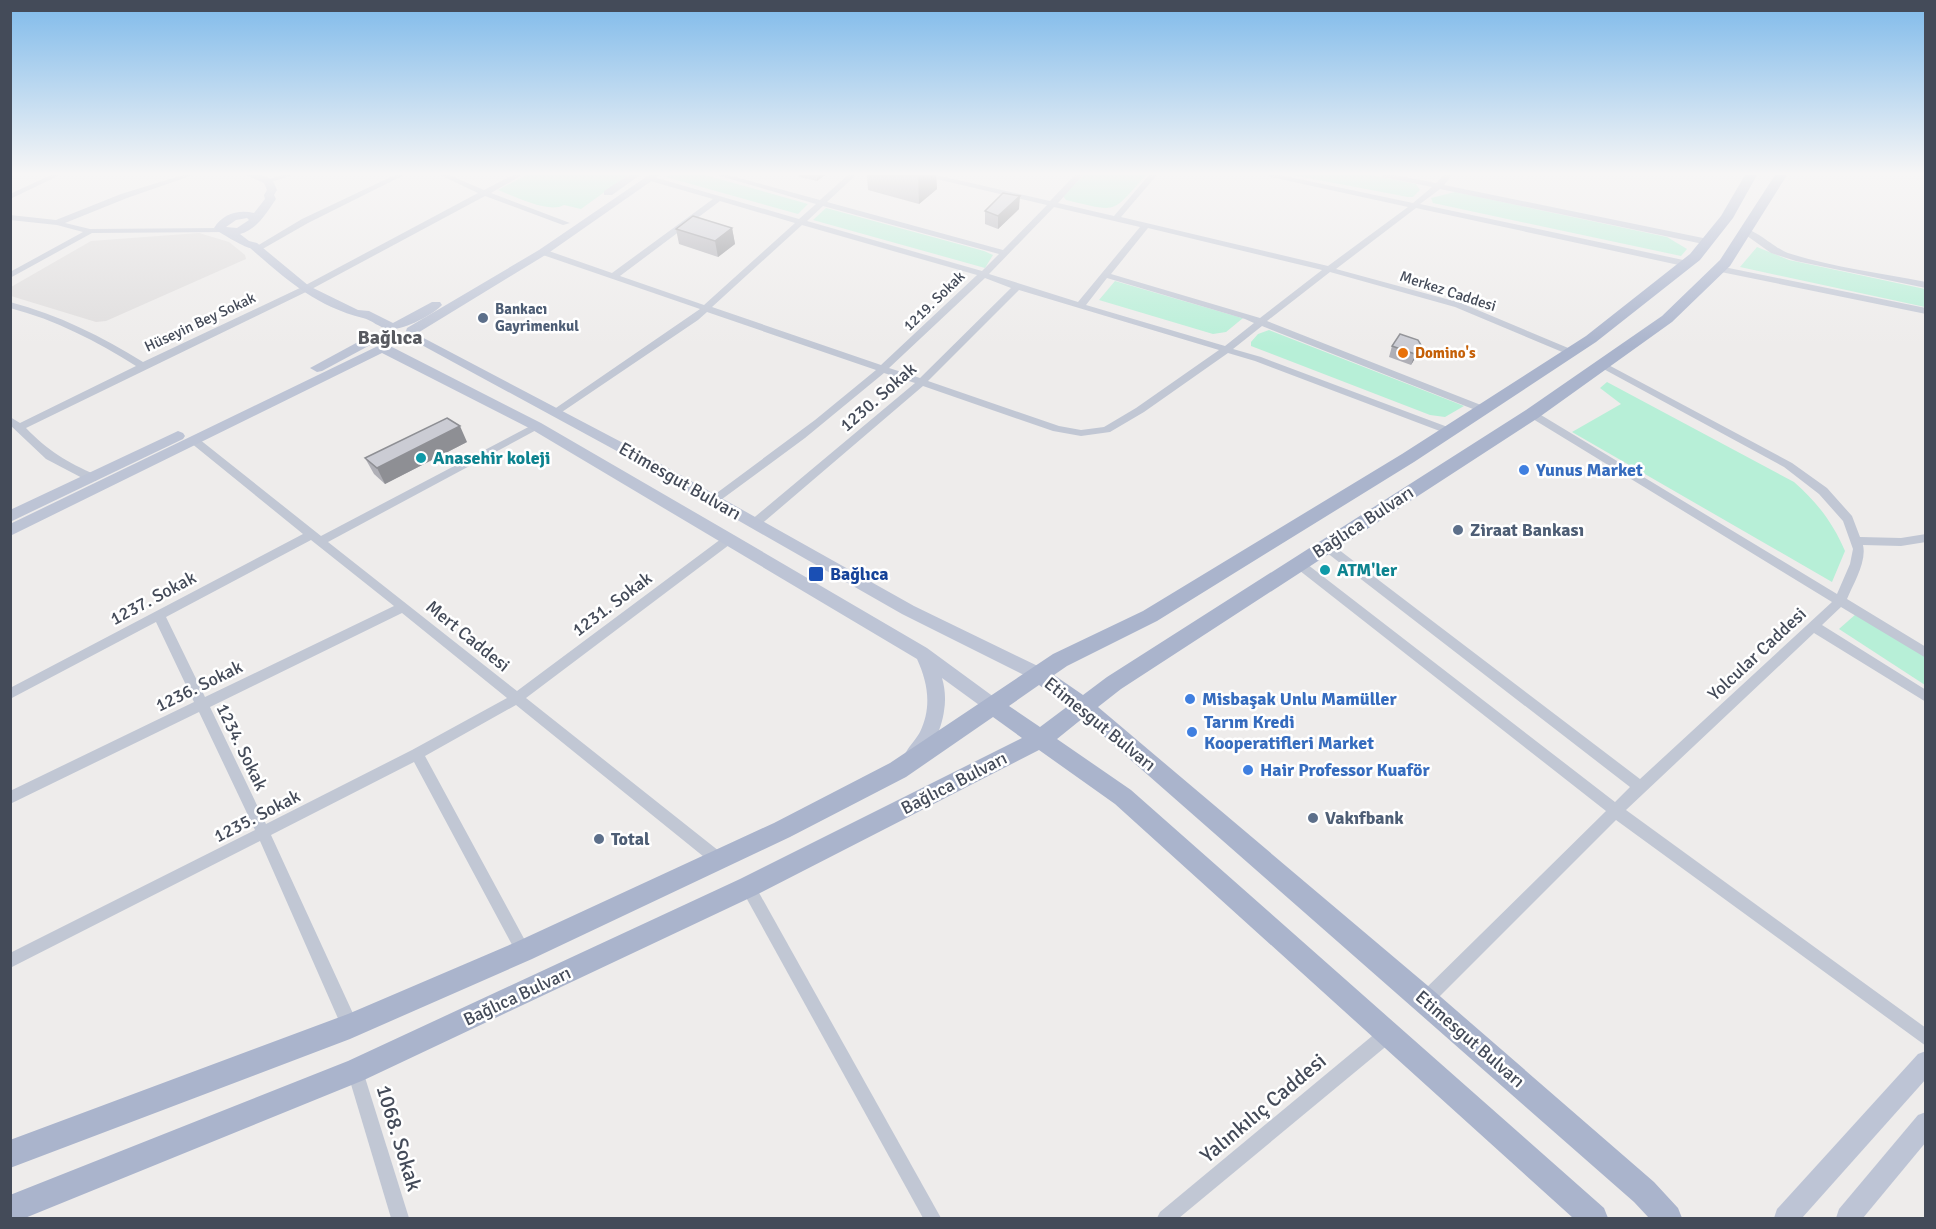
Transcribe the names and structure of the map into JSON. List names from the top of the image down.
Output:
{
  "streets": {
    "main road": ["Etimesgut Bulvarı", "Bağlıca Bulvarı"],
    "street": [
      "Merkez Caddesi",
      "1219. Sokak",
      "Hüseyin Bey Sokak",
      "1230. Sokak",
      "1237. Sokak",
      "1231. Sokak",
      "Mert Caddesi",
      "Yolcular Caddesi",
      "1236. Sokak",
      "1234. Sokak",
      "1235. Sokak",
      "Yalınkılıç Caddesi",
      "1068. Sokak"
    ]
  },
  "crossings": [
    ["Merkez Caddesi", "Bağlıca Bulvarı"],
    ["1219. Sokak", "Etimesgut Bulvarı"],
    ["Hüseyin Bey Sokak", "Etimesgut Bulvarı"],
    ["1230. Sokak", "Etimesgut Bulvarı"],
    ["Etimesgut Bulvarı", "Bağlıca Bulvarı"],
    ["Etimesgut Bulvarı", "1237. Sokak"],
    ["Etimesgut Bulvarı", "1231. Sokak"],
    ["Etimesgut Bulvarı", "Yolcular Caddesi"],
    ["Etimesgut Bulvarı", "Yalınkılıç Caddesi"],
    ["Bağlıca Bulvarı", "Mert Caddesi"],
    ["Bağlıca Bulvarı", "Yolcular Caddesi"],
    ["Bağlıca Bulvarı", "1234. Sokak"],
    ["Bağlıca Bulvarı", "1068. Sokak"],
    ["1237. Sokak", "Mert Caddesi"],
    ["1237. Sokak", "1234. Sokak"],
    ["1231. Sokak", "Mert Caddesi"],
    ["1231. Sokak", "1235. Sokak"],
    ["Mert Caddesi", "1236. Sokak"],
    ["Mert Caddesi", "1235. Sokak"],
    ["1236. Sokak", "1234. Sokak"],
    ["1234. Sokak", "1235. Sokak"]
  ],
  "districts": ["Bağlıca"],
  "places": {
    "other": [
      "Bankacı Gayrimenkul",
      "Domino's",
      "Anasehir koleji",
      "Yunus Market",
      "Ziraat Bankası",
      "ATM'ler",
      "Misbaşak Unlu Mamüller",
      "Tarım Kredi Kooperatifleri Market",
      "Hair Professor Kuaför",
      "Vakıfbank",
      "Total"
    ],
    "transit": ["Bağlıca"]
  }
}
